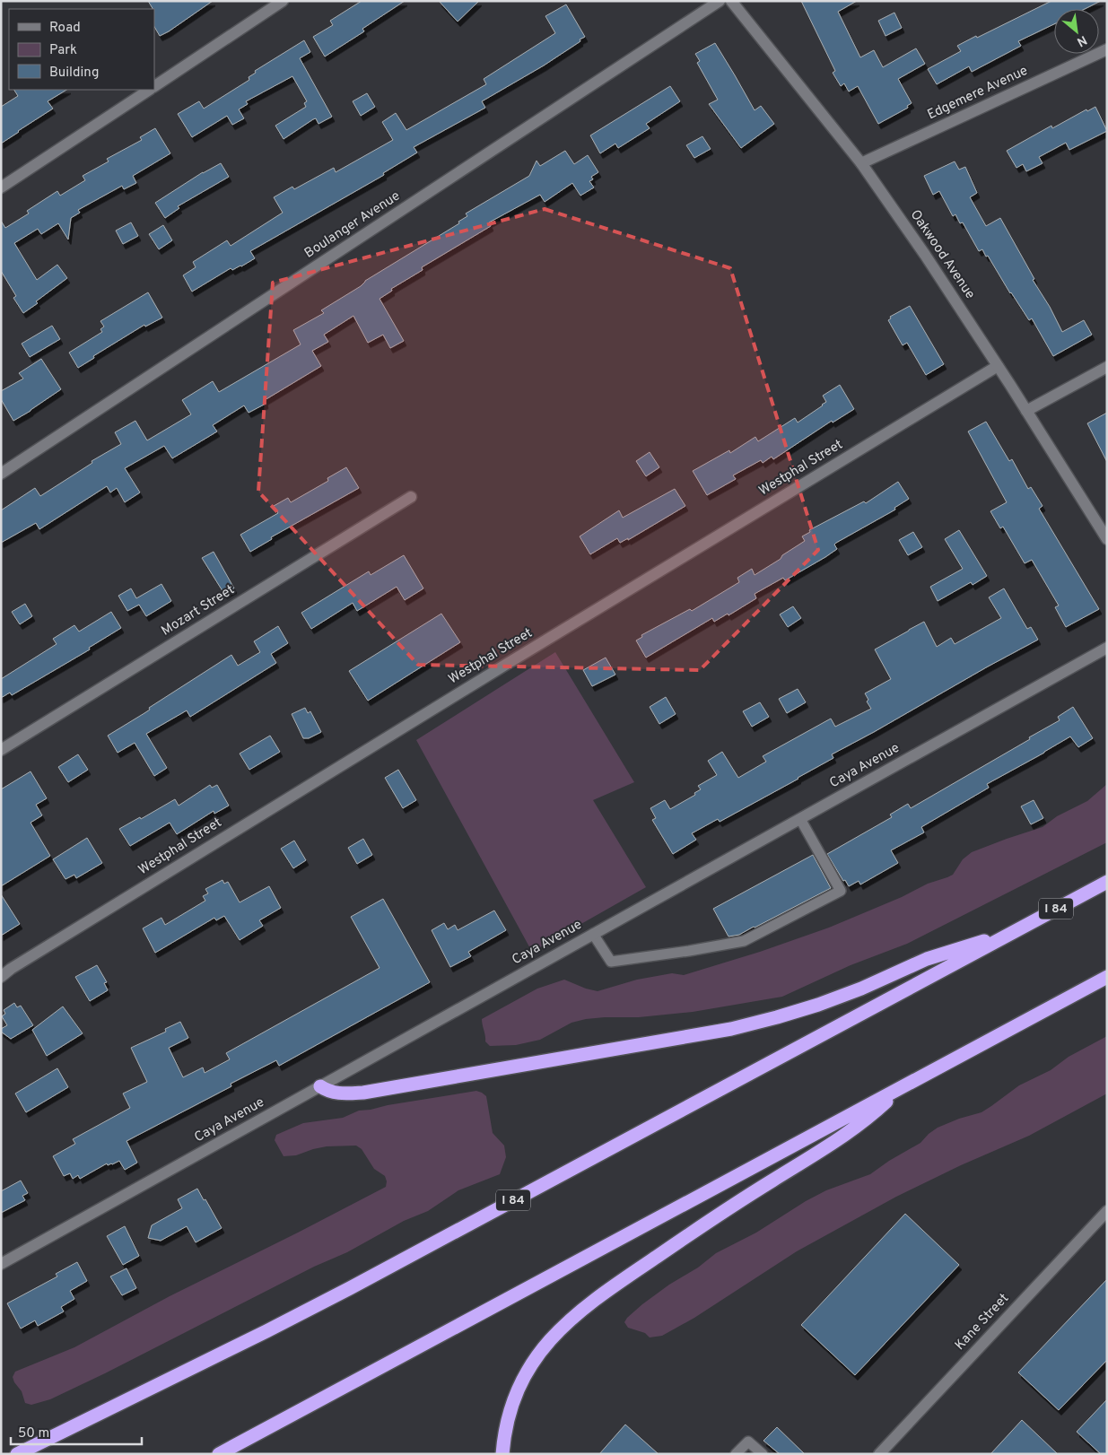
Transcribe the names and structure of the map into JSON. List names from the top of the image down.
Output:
{
  "streets": {
    "highway": ["I 84"],
    "street": [
      "Edgemere Avenue",
      "Boulanger Avenue",
      "Oakwood Avenue",
      "Westphal Street",
      "Mozart Street",
      "Caya Avenue",
      "Kane Street"
    ]
  },
  "crossings": [
    ["Edgemere Avenue", "Oakwood Avenue"],
    ["Oakwood Avenue", "Westphal Street"]
  ],
  "legend": ["Road", "Park", "Building"],
  "scale_bar": "50 m",
  "north": "bottom right"
}
